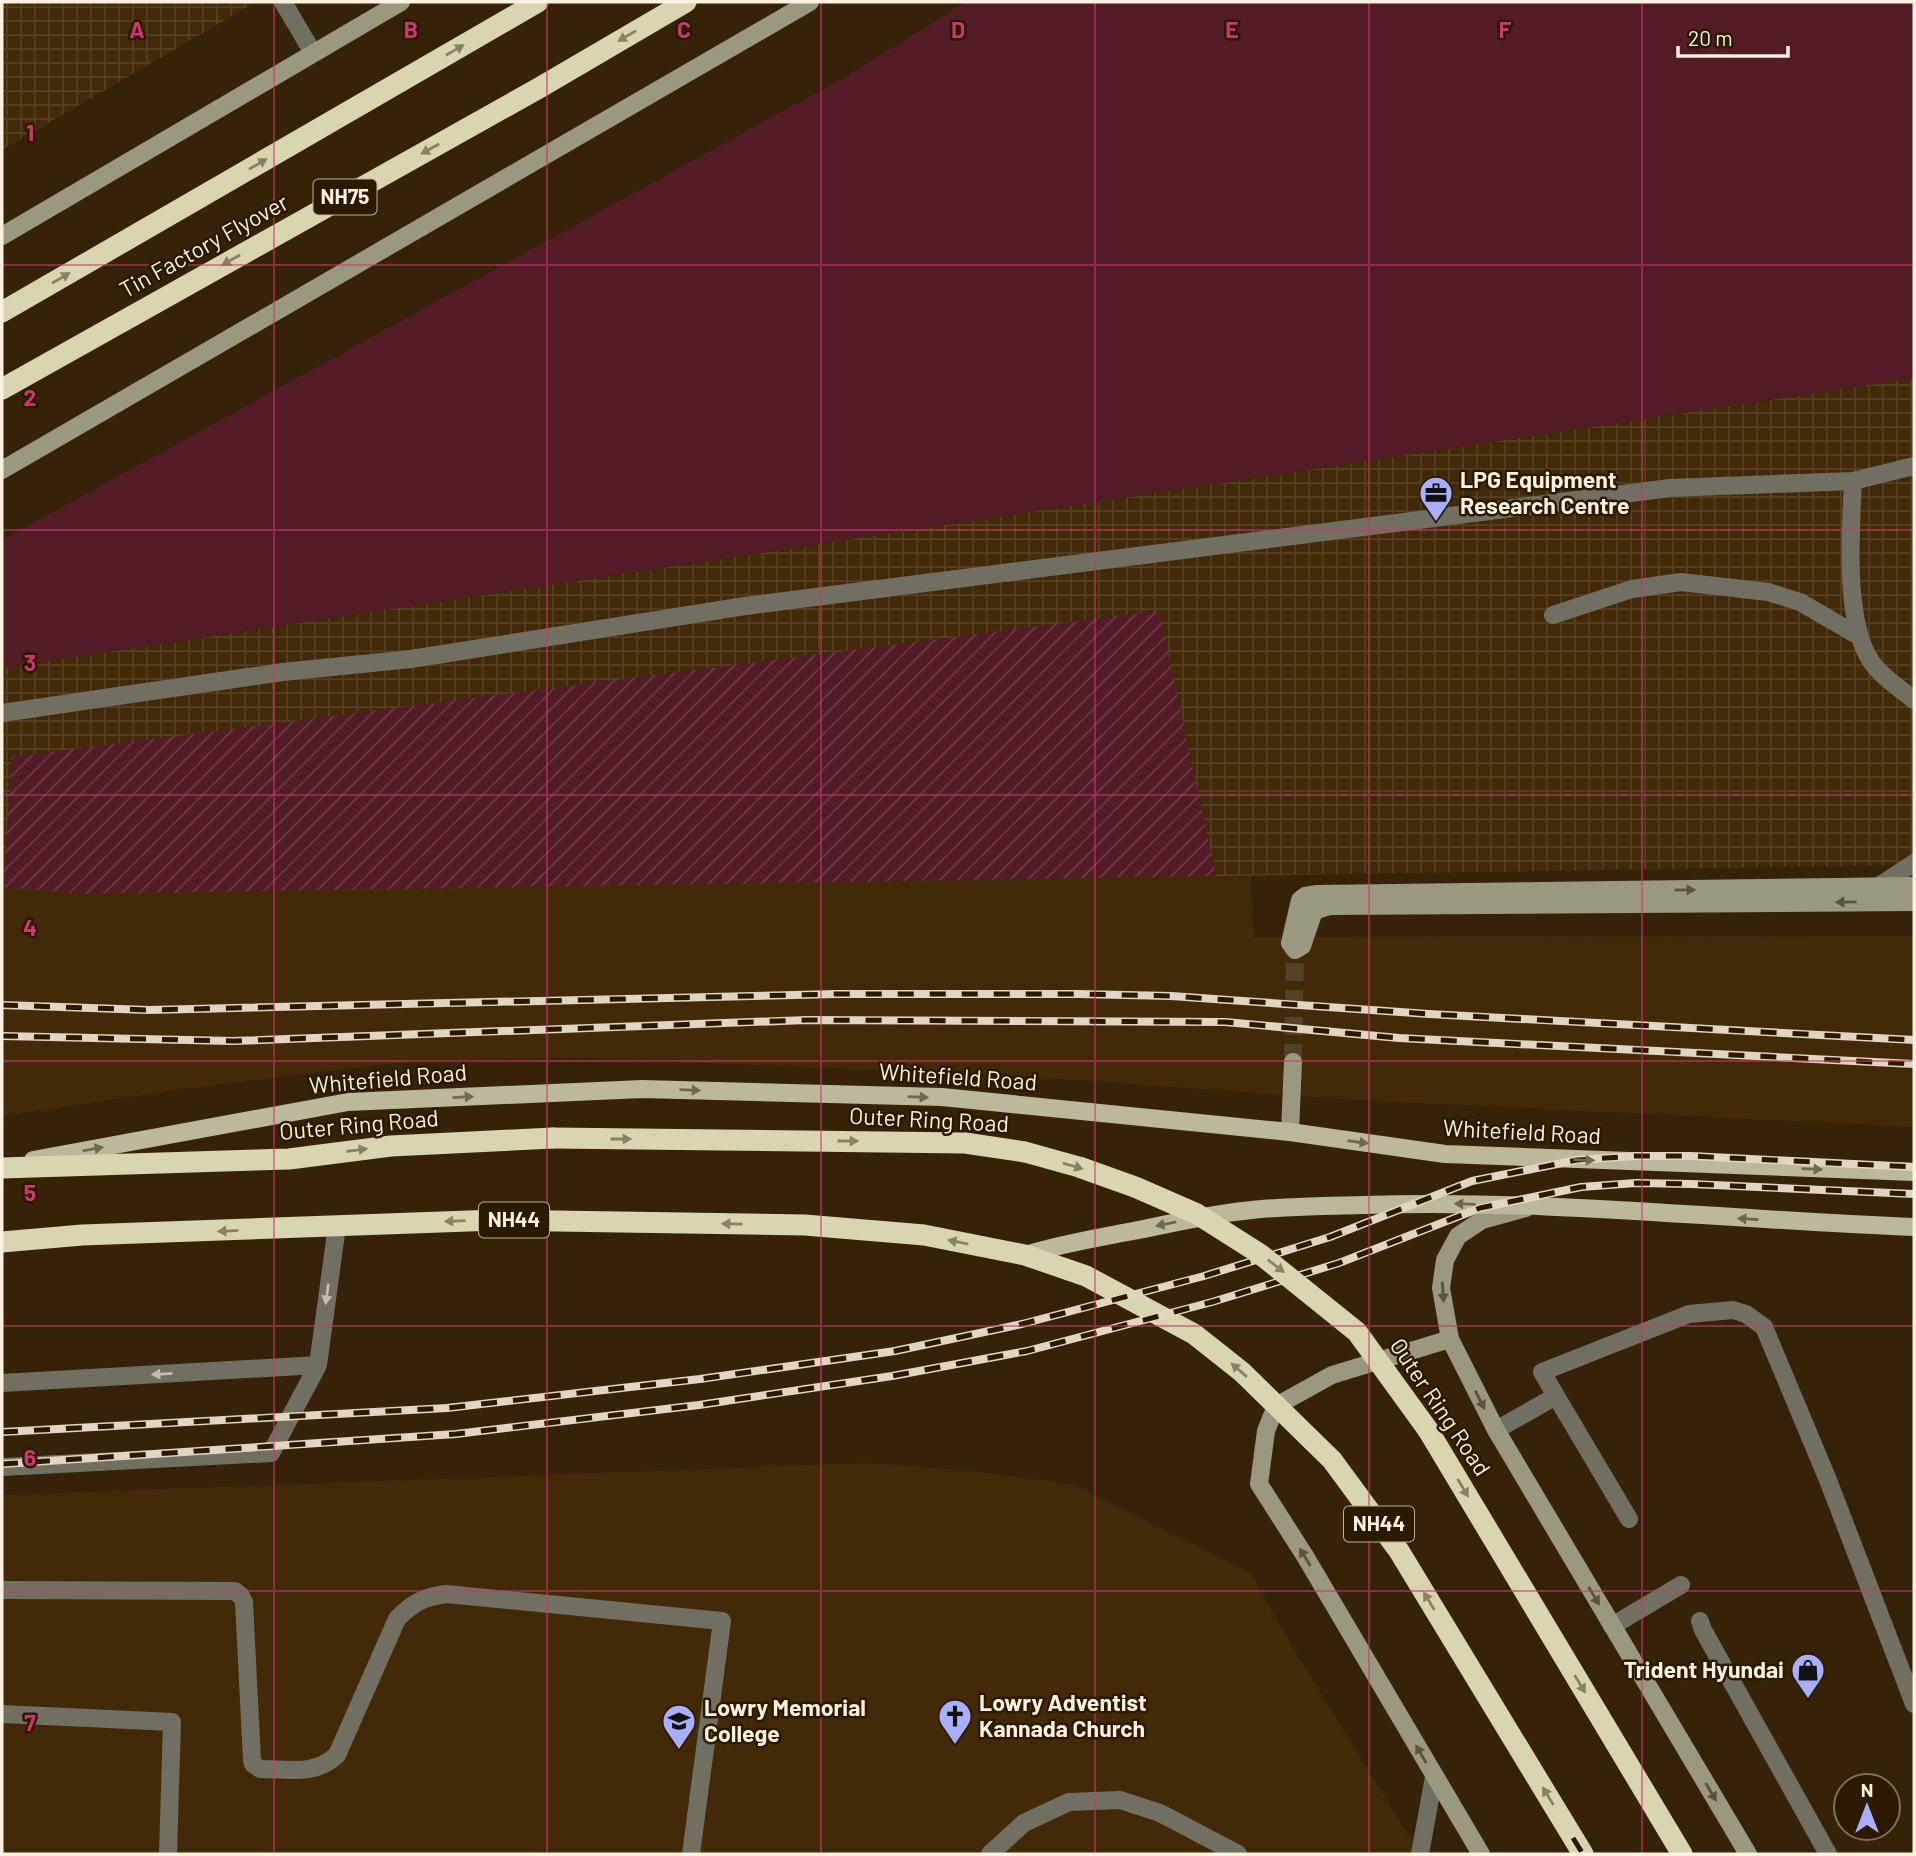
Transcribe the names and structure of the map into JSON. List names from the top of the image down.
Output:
{
  "streets": {
    "highway": [
      "NH75",
      "Tin Factory Flyover",
      "Outer Ring Road",
      "NH44"
    ],
    "main road": ["Whitefield Road"]
  },
  "crossings": [
    ["Whitefield Road", "Outer Ring Road"]
  ],
  "places": {
    "office": ["LPG Equipment Research Centre"],
    "shop": ["Trident Hyundai"],
    "church": ["Lowry Adventist Kannada Church"],
    "school or university": ["Lowry Memorial College"]
  },
  "scale_bar": "20 m",
  "north": "top",
  "grid": {
    "columns": [
      "A",
      "B",
      "C",
      "D",
      "E",
      "F"
    ],
    "rows": [
      "1",
      "2",
      "3",
      "4",
      "5",
      "6",
      "7"
    ]
  }
}
